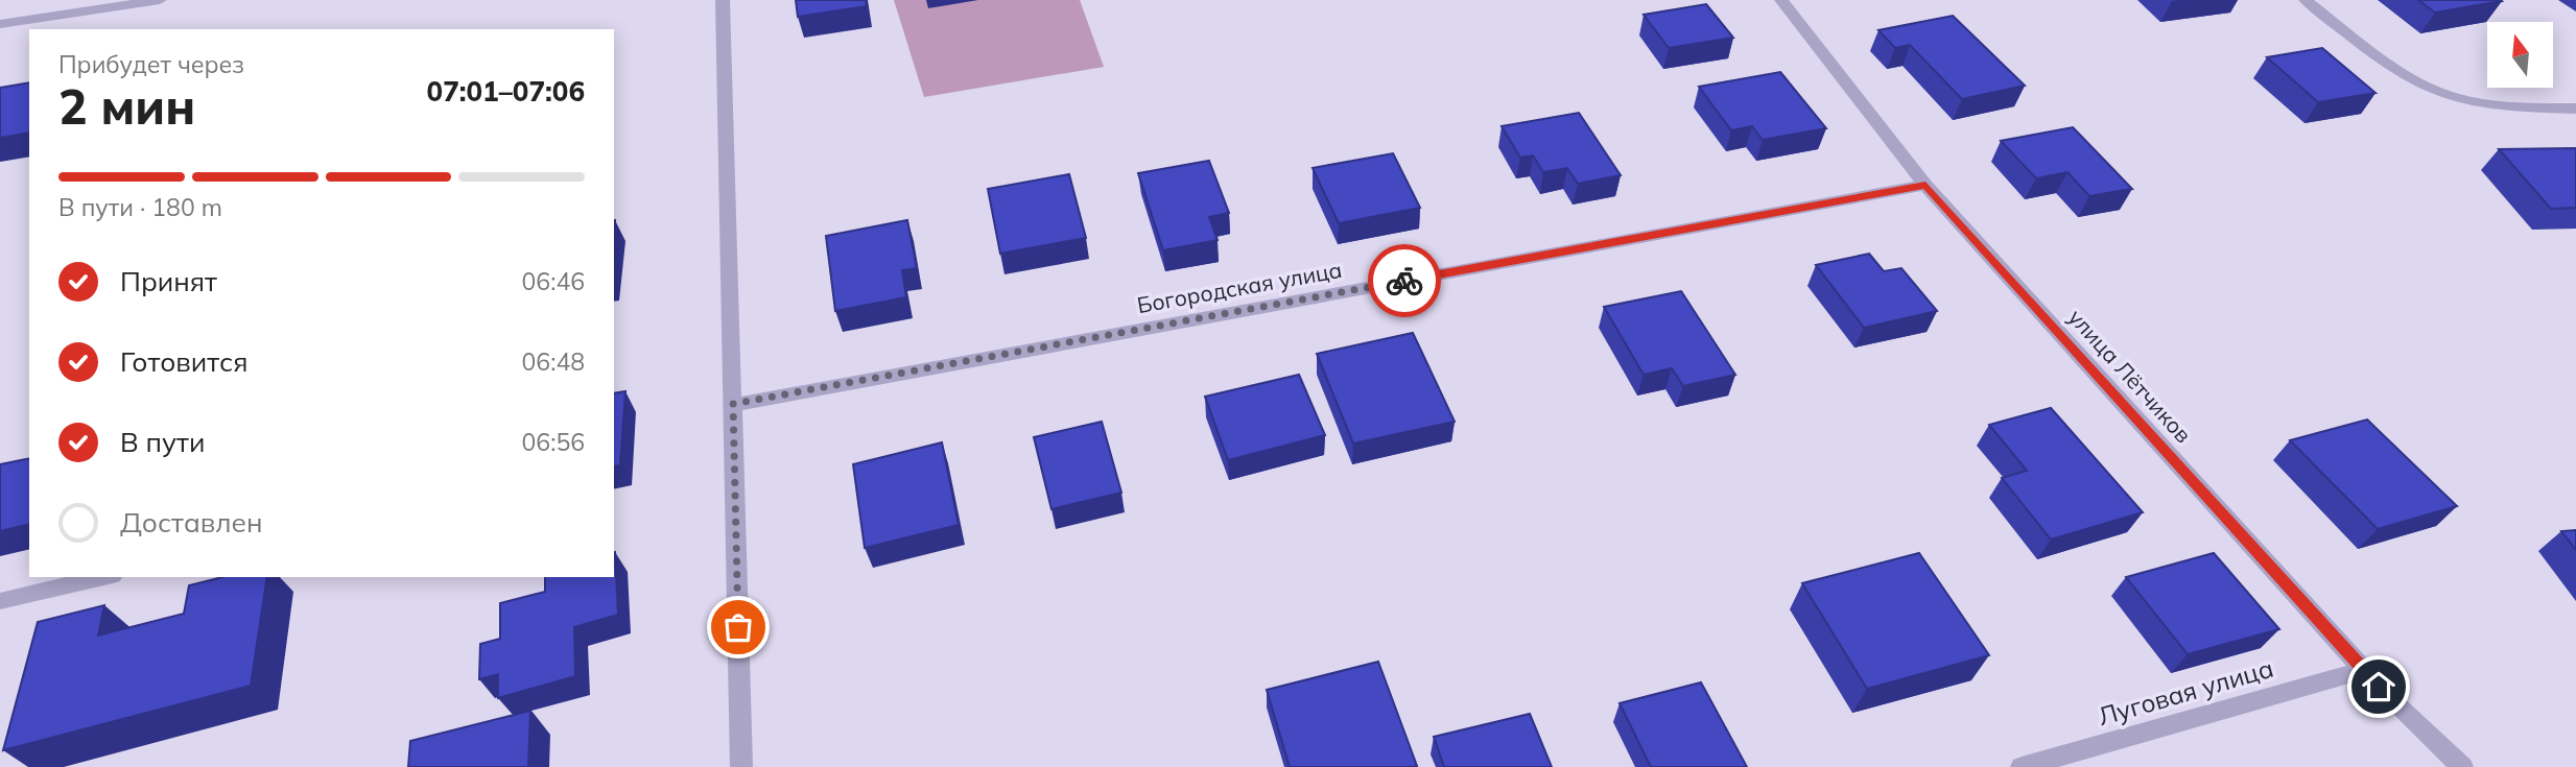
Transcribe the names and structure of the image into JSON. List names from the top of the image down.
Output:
{
  "streets": {
    "street": ["Богородская улица", "улица Лётчиков", "Луговая улица"]
  },
  "crossings": [
    ["Богородская улица", "улица Лётчиков"],
    ["улица Лётчиков", "Луговая улица"]
  ],
  "north": "top",
  "page": {
    "heading": ["2 мин", "Прибудет через", "07:01–07:06"],
    "bar": "В пути · 180 m",
    "list": [
      ["Принят", "06:46"],
      ["Готовится", "06:48"],
      ["В пути", "06:56"],
      "Доставлен"
    ]
  }
}
